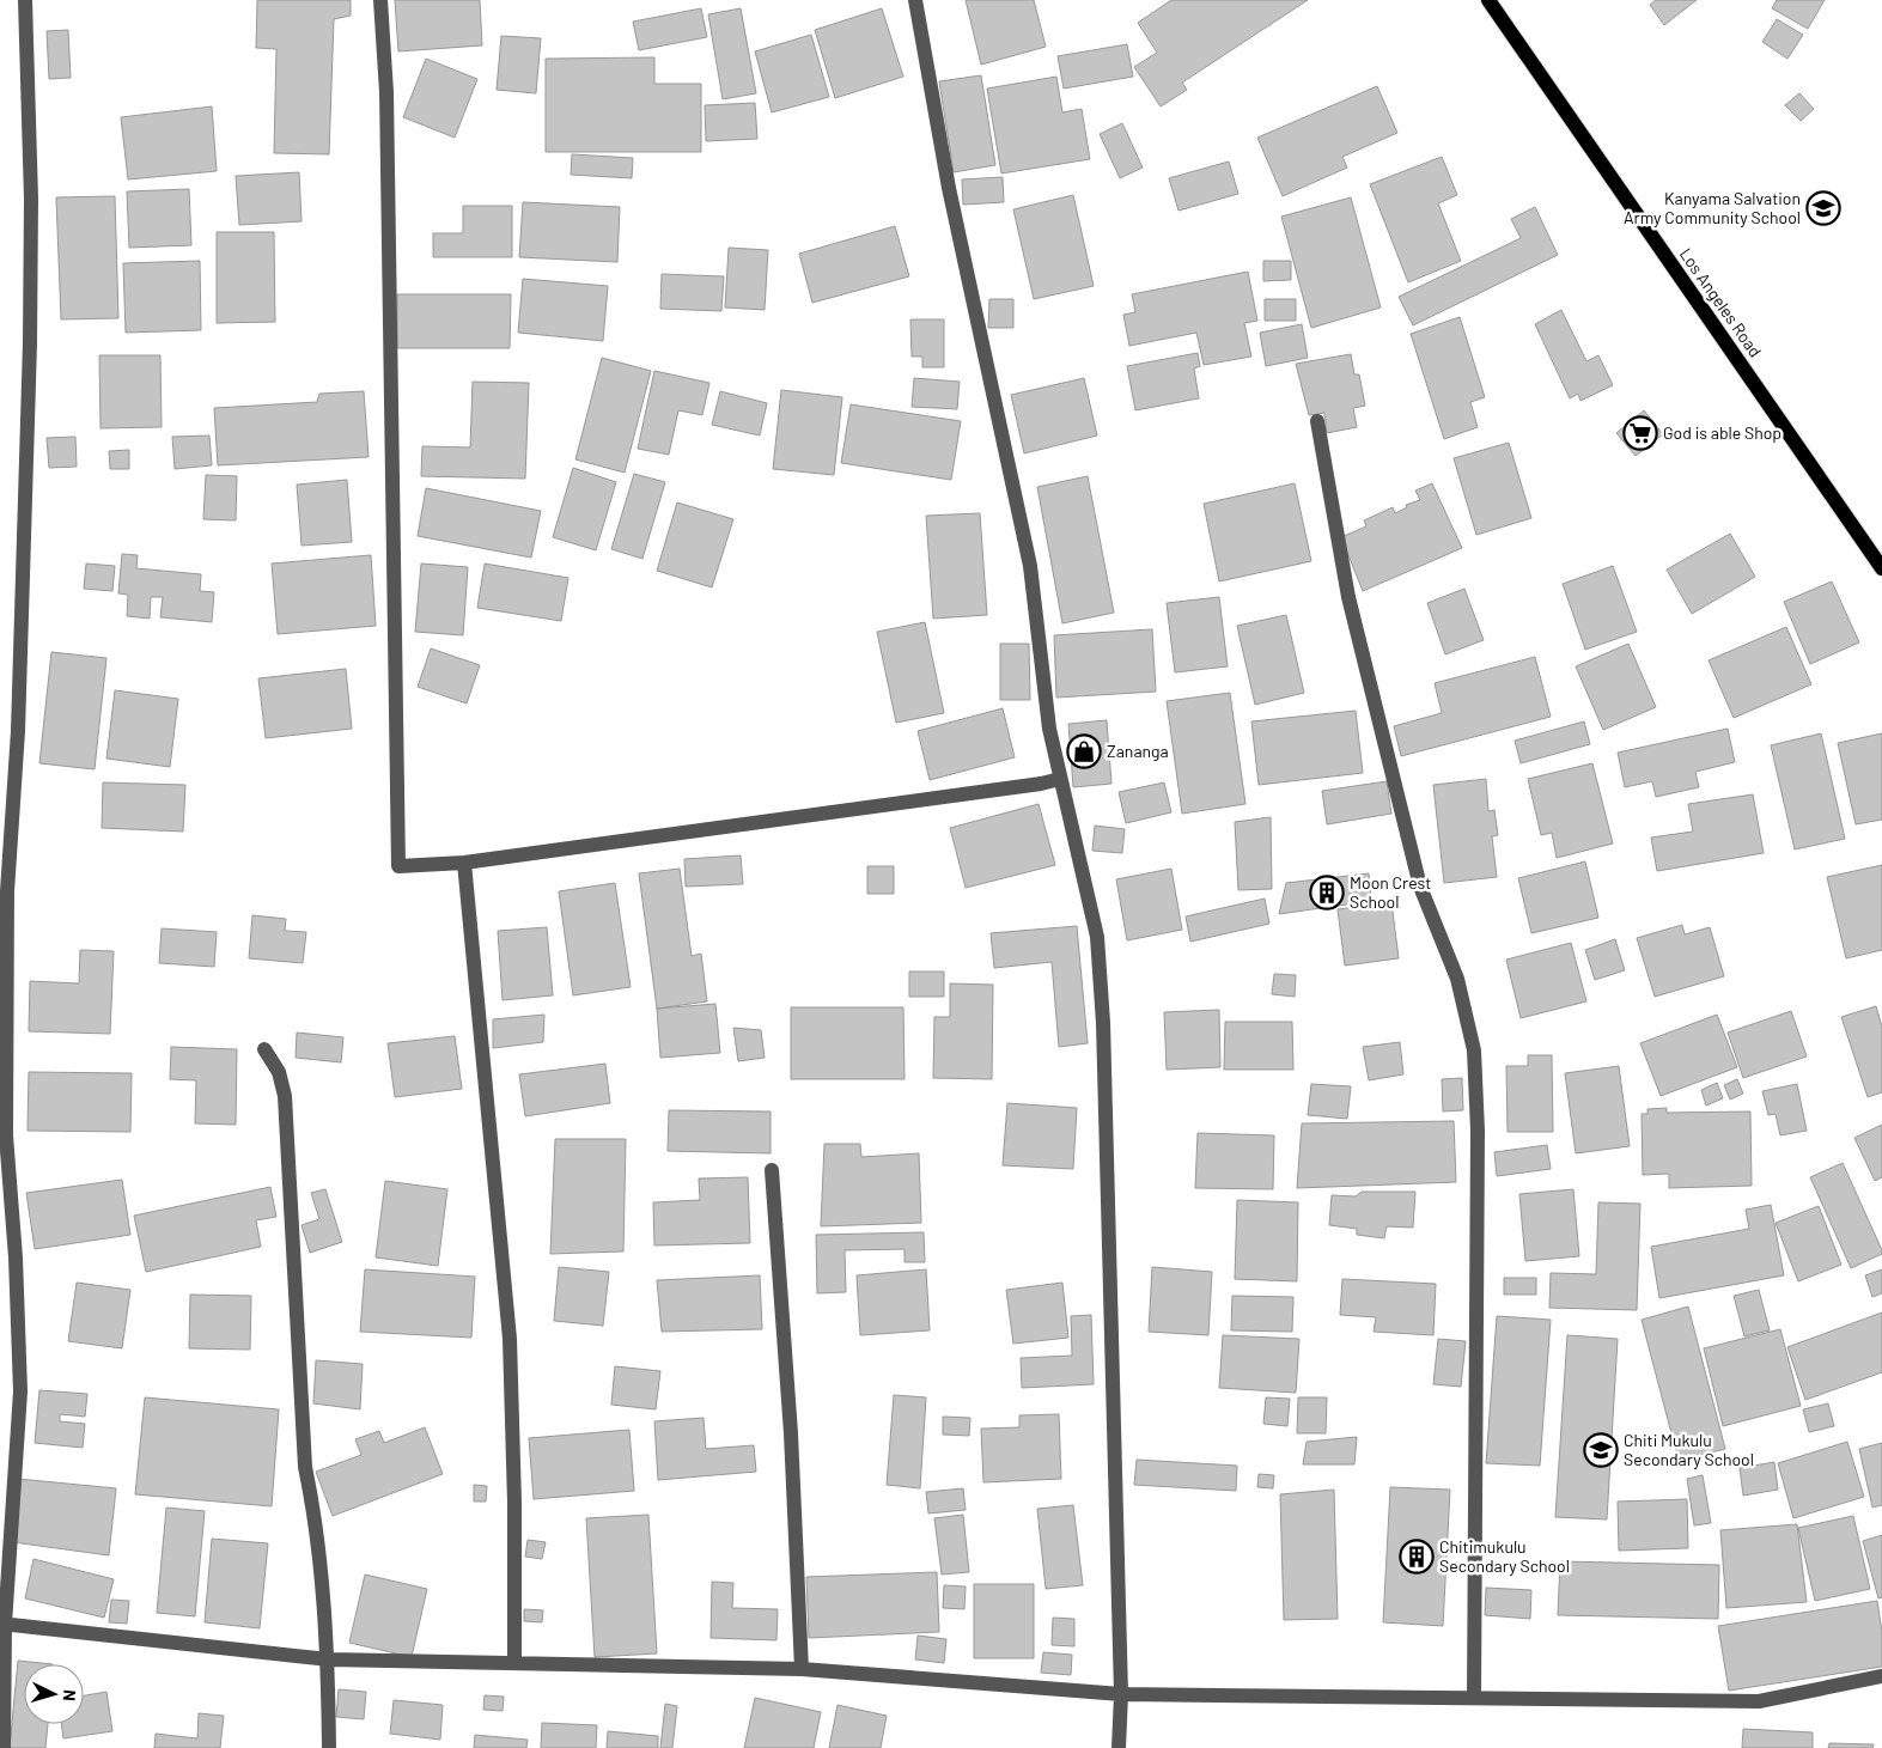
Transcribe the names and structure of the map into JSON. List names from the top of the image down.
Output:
{
  "streets": {
    "main road": ["Los Angeles Road"]
  },
  "places": {
    "school or university": ["Kanyama Salvation Army Community School", "Chiti Mukulu Secondary School"],
    "supermarket": ["God is able Shop"],
    "shop": ["Zananga"],
    "building": ["Moon Crest School", "Chitimukulu Secondary School"]
  },
  "north": "right"
}
